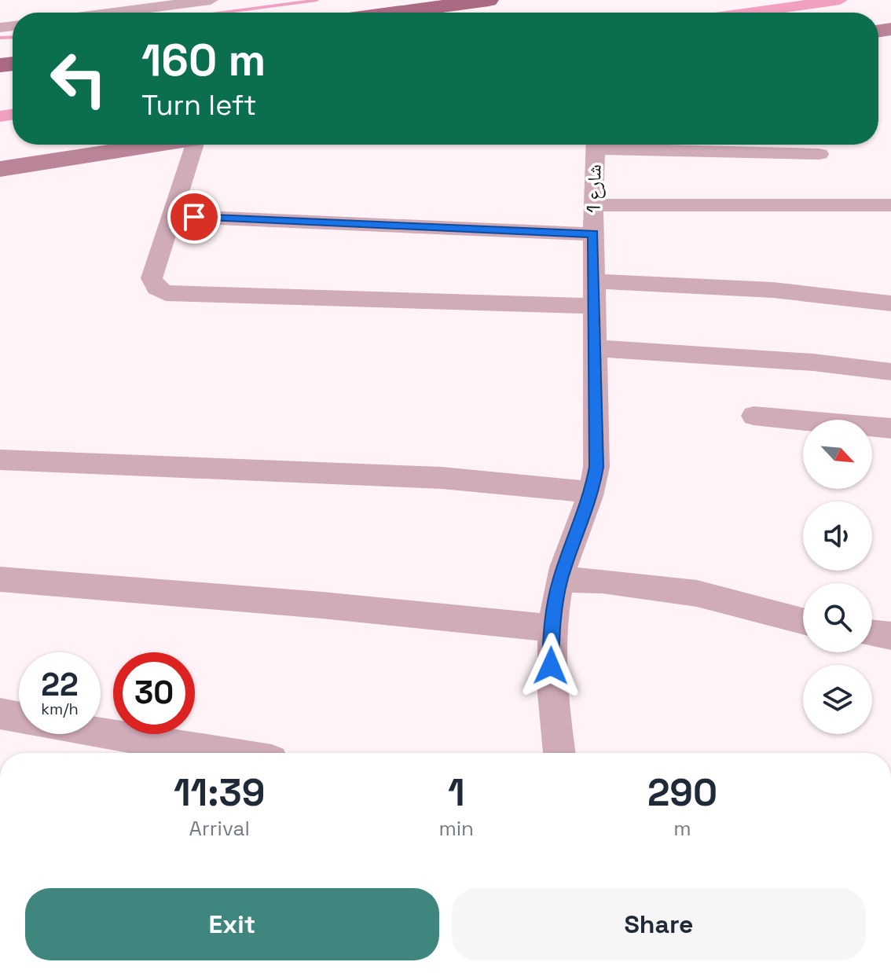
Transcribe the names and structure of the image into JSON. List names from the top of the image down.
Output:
{
  "streets": {
    "street": ["شارع 1"]
  },
  "north": "bottom right",
  "page": {
    "turn": ["160 m", "Turn left"],
    "speed": "22 km/h",
    "limit": "30",
    "eta": [
      "11:39",
      "Arrival",
      "1",
      "min",
      "290",
      "m"
    ],
    "buttons": ["Exit", "Share"]
  }
}
